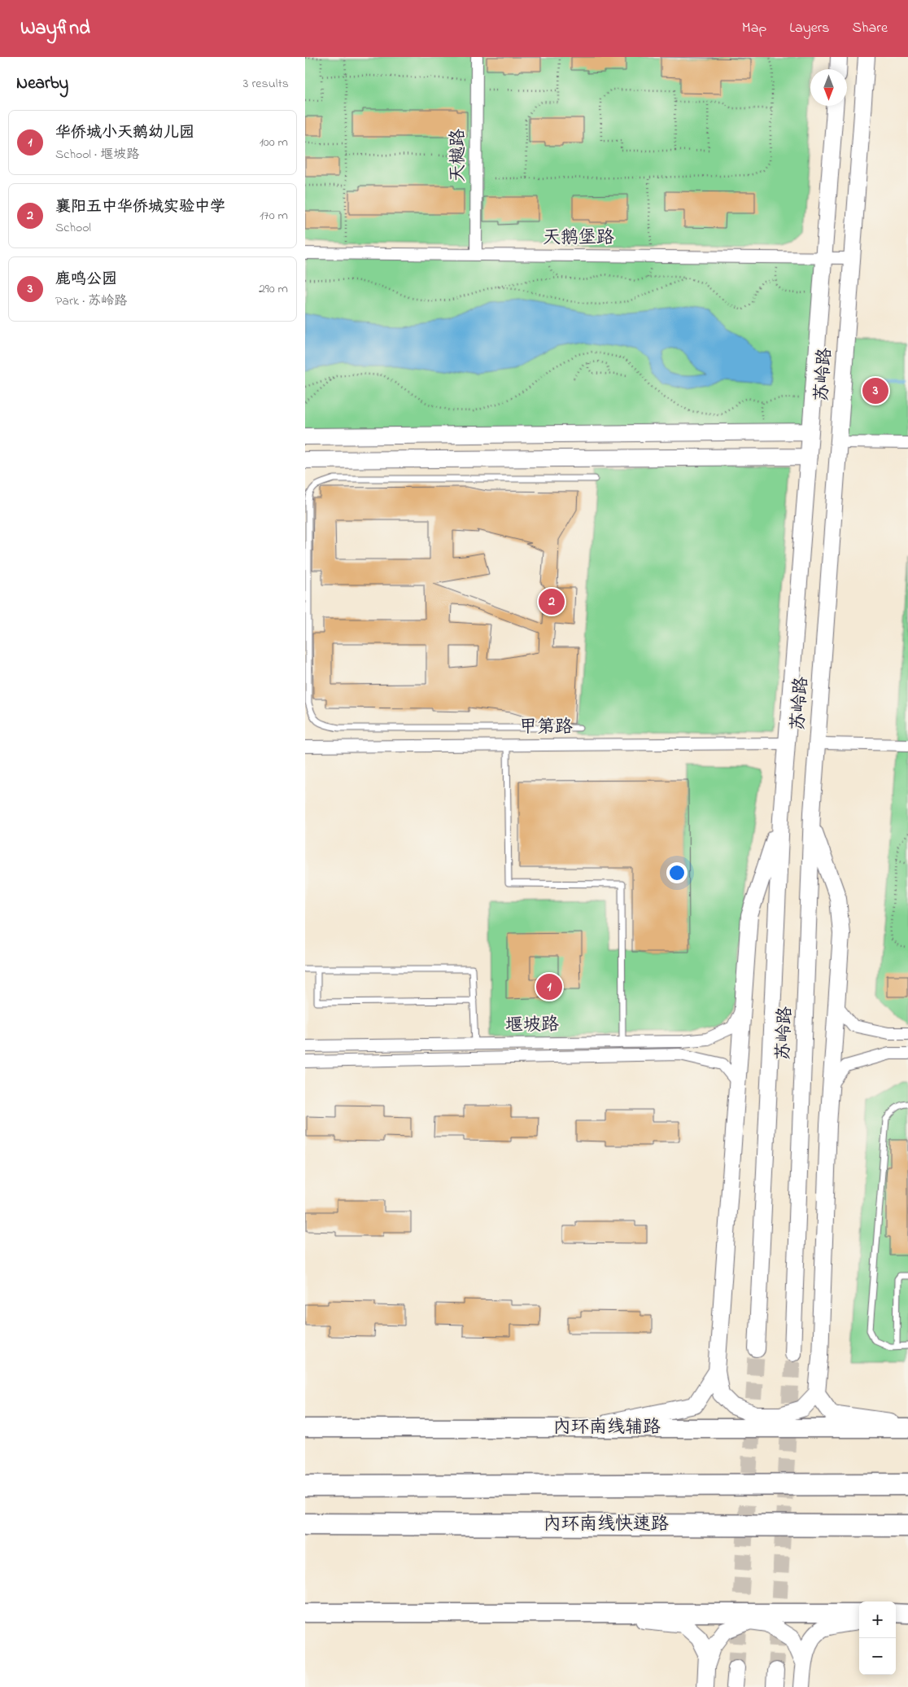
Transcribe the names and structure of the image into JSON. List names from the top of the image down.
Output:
{
  "streets": {
    "highway": ["内环南线快速路"],
    "main road": ["苏岭路", "内环南线辅路"],
    "street": [
      "天樾路",
      "天鹅堡路",
      "甲第路",
      "堰坡路"
    ]
  },
  "crossings": [
    ["天樾路", "天鹅堡路"],
    ["天鹅堡路", "苏岭路"],
    ["苏岭路", "甲第路"]
  ],
  "north": "bottom",
  "page": {
    "header": "Wayfind",
    "nav": ["Map", "Layers", "Share"],
    "heading": ["Nearby", "3 results"],
    "list": [
      {
        "mark": "1",
        "name": "华侨城小天鹅幼儿园",
        "note": "School · 堰坡路",
        "value": "100 m"
      },
      {
        "mark": "2",
        "name": "襄阳五中华侨城实验中学",
        "note": "School",
        "value": "170 m"
      },
      {
        "mark": "3",
        "name": "鹿鸣公园",
        "note": "Park · 苏岭路",
        "value": "290 m"
      }
    ],
    "pins": ["3", "2", "1"],
    "map_buttons": ["+", "−"]
  }
}
